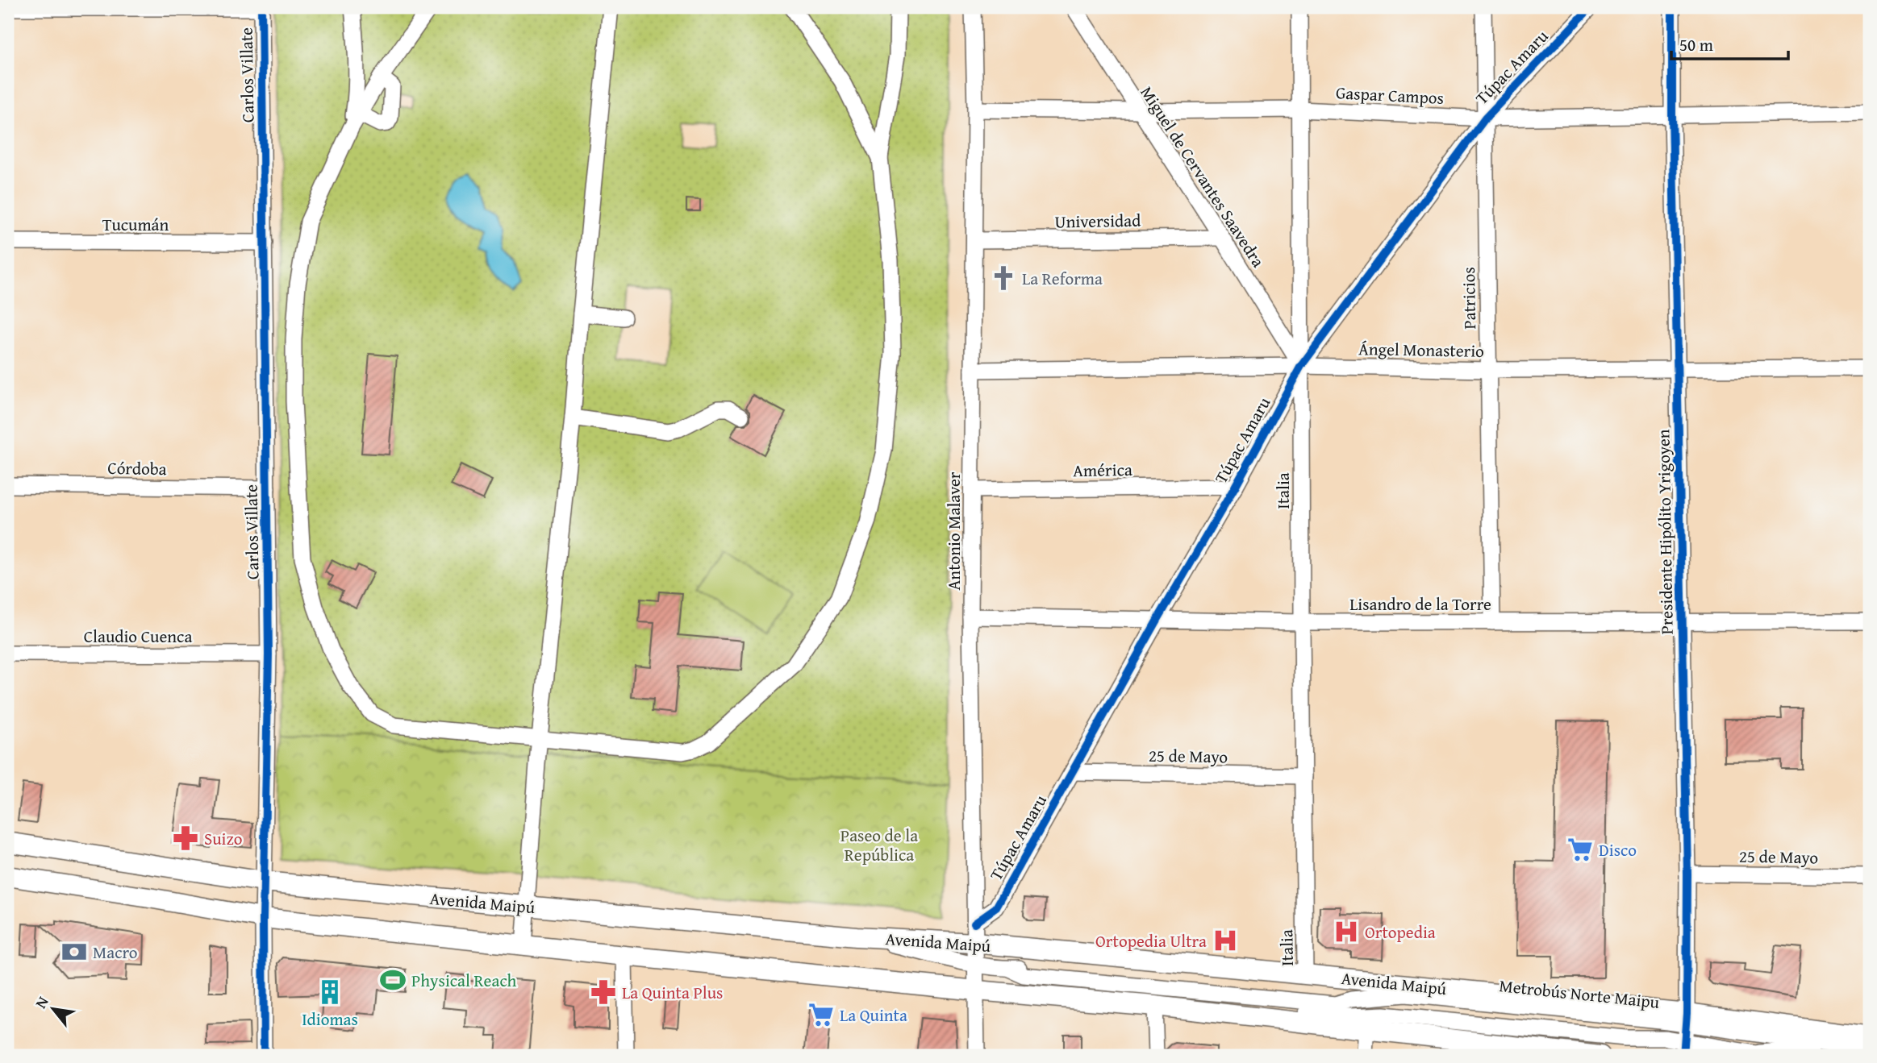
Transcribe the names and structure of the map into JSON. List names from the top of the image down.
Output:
{
  "streets": {
    "main road": ["Avenida Maipú"],
    "street": [
      "Túpac Amaru",
      "Carlos Villate",
      "Gaspar Campos",
      "Miguel de Cervantes Saavedra",
      "Universidad",
      "Tucumán",
      "Patricios",
      "Ángel Monasterio",
      "Córdoba",
      "América",
      "Italia",
      "Antonio Malaver",
      "Presidente Hipólito Yrigoyen",
      "Lisandro de la Torre",
      "Claudio Cuenca",
      "25 de Mayo",
      "Metrobús Norte Maipu"
    ]
  },
  "crossings": [
    ["Túpac Amaru", "Gaspar Campos"],
    ["Túpac Amaru", "Miguel de Cervantes Saavedra"],
    ["Túpac Amaru", "Patricios"],
    ["Túpac Amaru", "Ángel Monasterio"],
    ["Túpac Amaru", "América"],
    ["Túpac Amaru", "Italia"],
    ["Túpac Amaru", "Antonio Malaver"],
    ["Túpac Amaru", "Lisandro de la Torre"],
    ["Túpac Amaru", "25 de Mayo"],
    ["Carlos Villate", "Tucumán"],
    ["Carlos Villate", "Córdoba"],
    ["Carlos Villate", "Claudio Cuenca"],
    ["Carlos Villate", "Avenida Maipú"],
    ["Gaspar Campos", "Miguel de Cervantes Saavedra"],
    ["Gaspar Campos", "Patricios"],
    ["Gaspar Campos", "Italia"],
    ["Gaspar Campos", "Antonio Malaver"],
    ["Gaspar Campos", "Presidente Hipólito Yrigoyen"],
    ["Miguel de Cervantes Saavedra", "Universidad"],
    ["Miguel de Cervantes Saavedra", "Ángel Monasterio"],
    ["Miguel de Cervantes Saavedra", "Italia"],
    ["Universidad", "Antonio Malaver"],
    ["Patricios", "Ángel Monasterio"],
    ["Patricios", "Lisandro de la Torre"],
    ["Ángel Monasterio", "Italia"],
    ["Ángel Monasterio", "Antonio Malaver"],
    ["Ángel Monasterio", "Presidente Hipólito Yrigoyen"],
    ["América", "Antonio Malaver"],
    ["Italia", "Lisandro de la Torre"],
    ["Italia", "25 de Mayo"],
    ["Italia", "Avenida Maipú"],
    ["Antonio Malaver", "Lisandro de la Torre"],
    ["Antonio Malaver", "Avenida Maipú"],
    ["Presidente Hipólito Yrigoyen", "Lisandro de la Torre"],
    ["Presidente Hipólito Yrigoyen", "25 de Mayo"],
    ["Presidente Hipólito Yrigoyen", "Avenida Maipú"],
    ["Presidente Hipólito Yrigoyen", "Metrobús Norte Maipu"]
  ],
  "parks": ["Paseo de la República"],
  "places": {
    "church": ["La Reforma"],
    "pharmacy": ["Suizo", "La Quinta Plus"],
    "supermarket": ["Disco", "La Quinta"],
    "hospital": ["Ortopedia", "Ortopedia Ultra"],
    "bank": ["Macro"],
    "sports": ["Physical Reach"],
    "building": ["Idiomas"]
  },
  "scale_bar": "50 m",
  "north": "top left"
}
